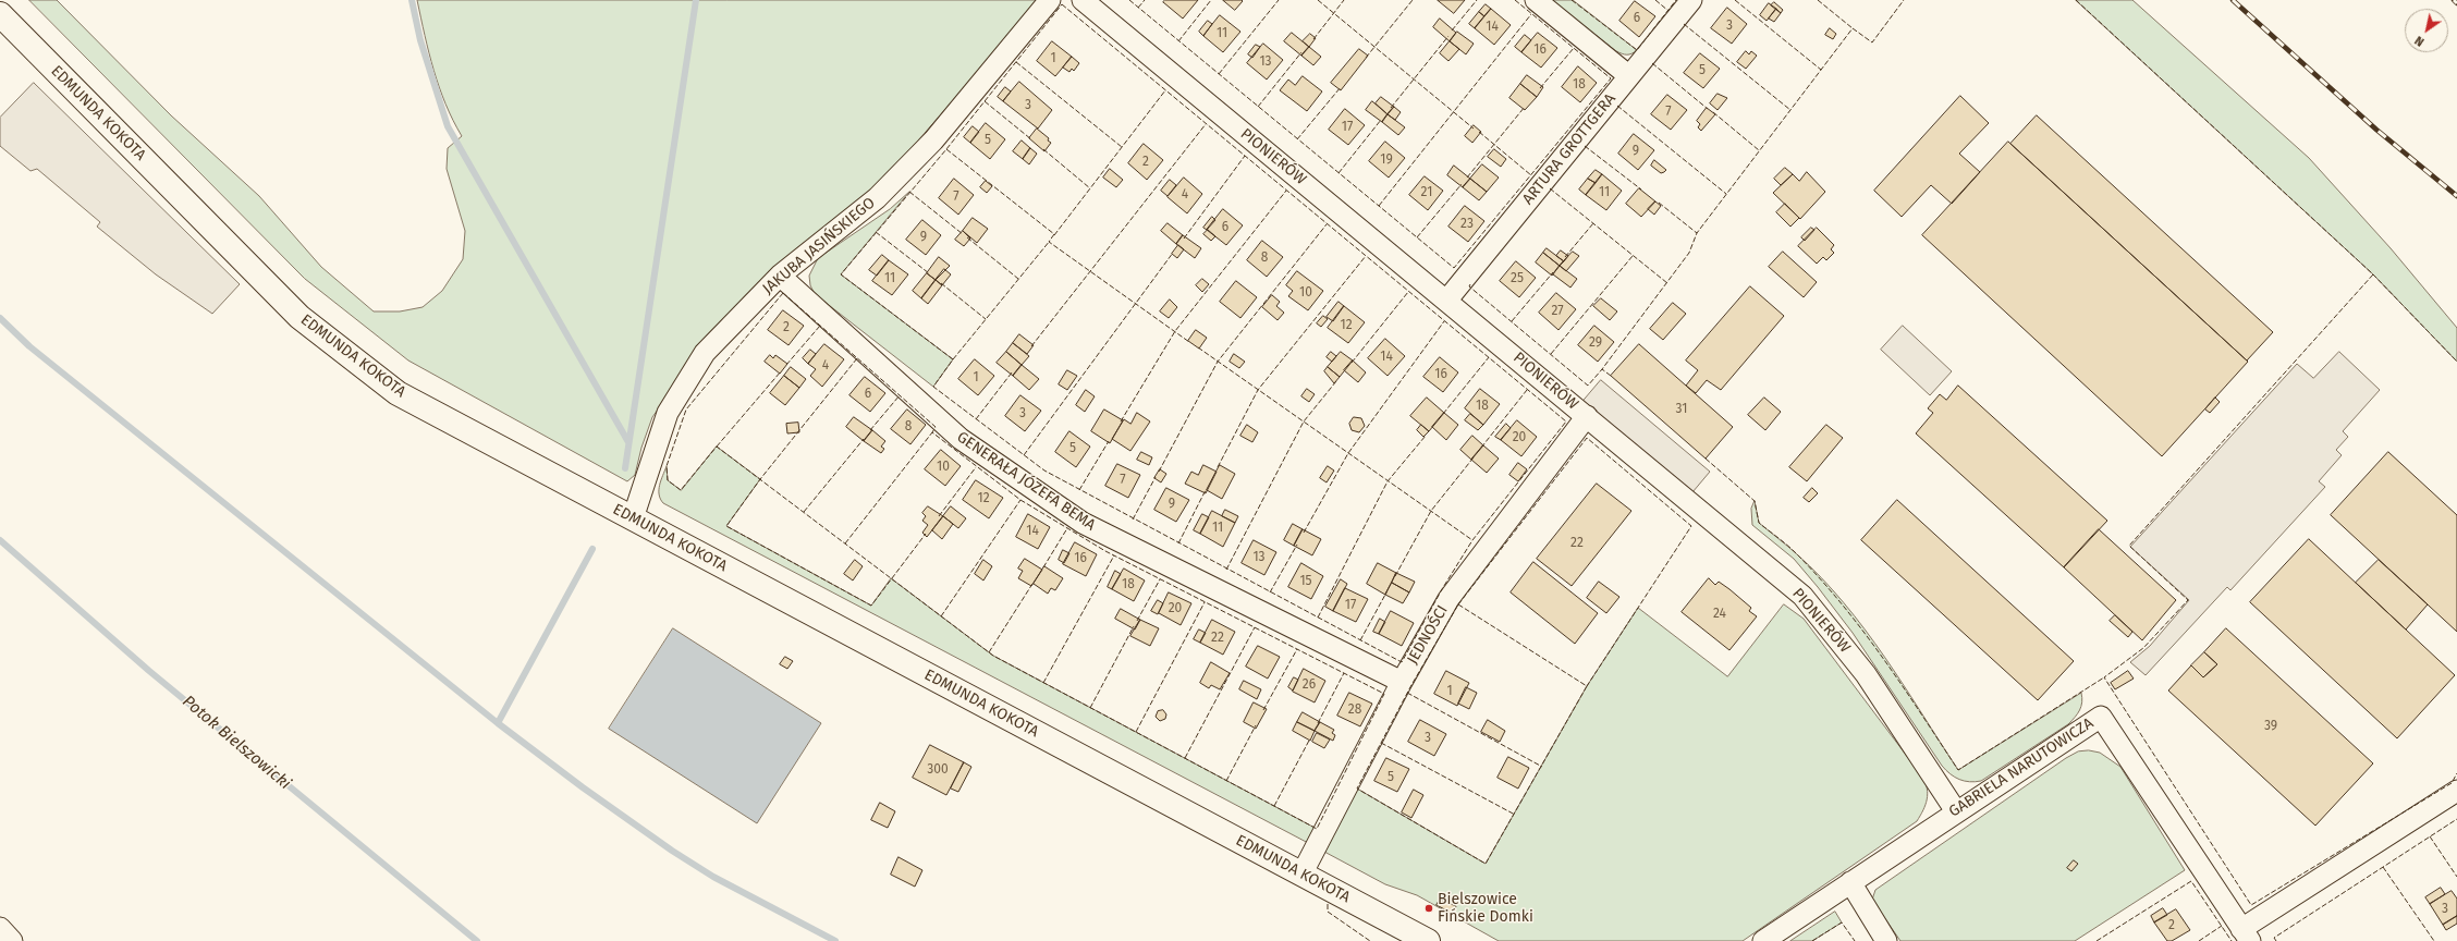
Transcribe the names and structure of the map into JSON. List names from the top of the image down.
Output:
{
  "streets": {
    "street": [
      "EDMUNDA KOKOTA",
      "ARTURA GROTTGERA",
      "PIONIERÓW",
      "JAKUBA JASIŃSKIEGO",
      "GENERAŁA JÓZEFA BEMA",
      "JEDNOŚCI",
      "GABRIELA NARUTOWICZA"
    ]
  },
  "crossings": [
    ["EDMUNDA KOKOTA", "JAKUBA JASIŃSKIEGO"],
    ["EDMUNDA KOKOTA", "JEDNOŚCI"],
    ["ARTURA GROTTGERA", "PIONIERÓW"],
    ["PIONIERÓW", "JEDNOŚCI"],
    ["PIONIERÓW", "GABRIELA NARUTOWICZA"],
    ["JAKUBA JASIŃSKIEGO", "GENERAŁA JÓZEFA BEMA"],
    ["GENERAŁA JÓZEFA BEMA", "JEDNOŚCI"]
  ],
  "water": ["Potok Bielszowicki"],
  "places": ["Bielszowice Fińskie Domki"],
  "house_numbers": [
    "6",
    "3",
    "14",
    "11",
    "16",
    "1",
    "13",
    "5",
    "18",
    "3",
    "7",
    "17",
    "5",
    "9",
    "19",
    "2",
    "21",
    "11",
    "4",
    "7",
    "23",
    "6",
    "9",
    "8",
    "11",
    "25",
    "10",
    "27",
    "12",
    "2",
    "29",
    "14",
    "4",
    "16",
    "1",
    "6",
    "18",
    "31",
    "3",
    "8",
    "20",
    "5",
    "10",
    "7",
    "12",
    "9",
    "11",
    "14",
    "22",
    "13",
    "16",
    "15",
    "18",
    "17",
    "20",
    "24",
    "22",
    "26",
    "1",
    "28",
    "39",
    "3",
    "300",
    "5",
    "3",
    "2"
  ],
  "north": "bottom left"
}
